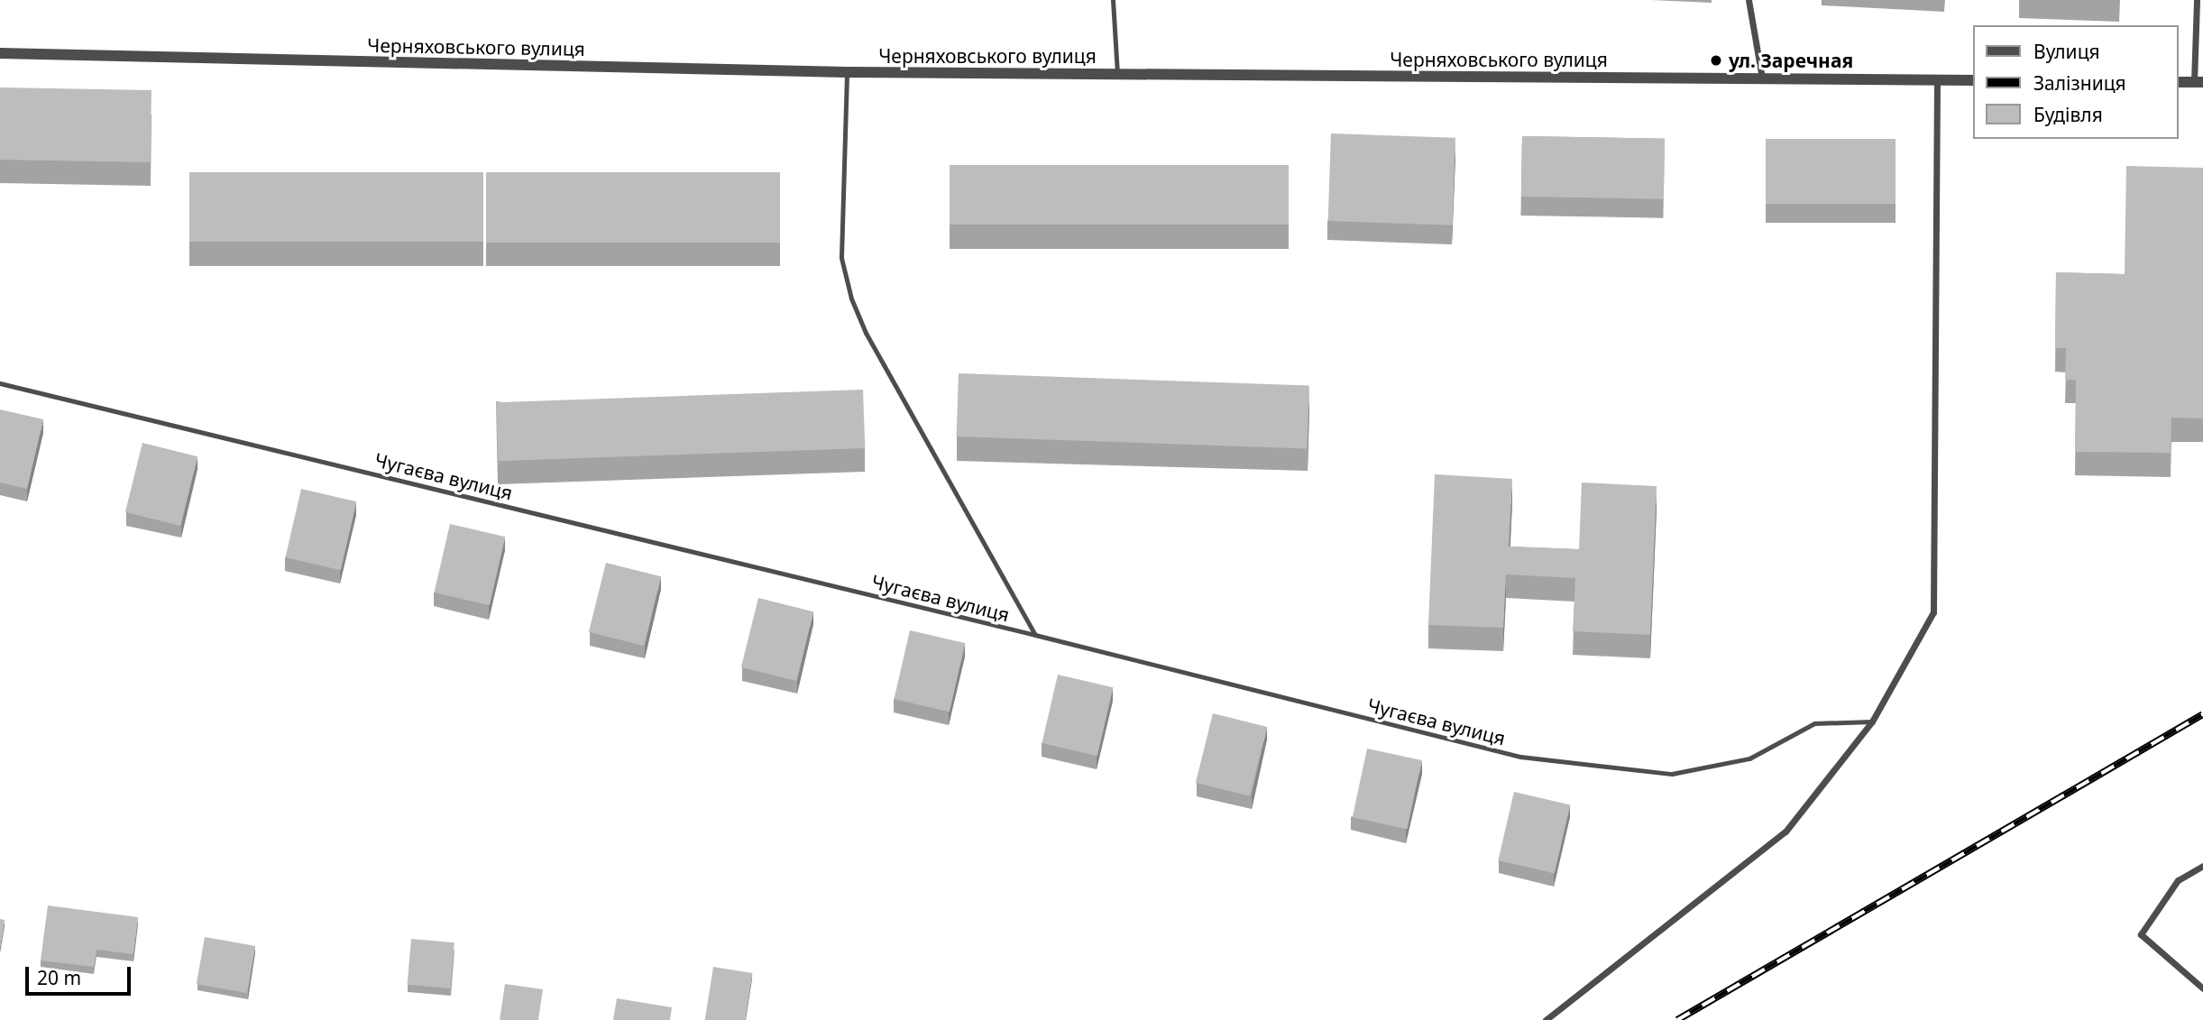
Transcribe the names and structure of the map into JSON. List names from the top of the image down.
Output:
{
  "streets": {
    "street": ["Черняховського вулиця"],
    "lane": ["Чугаєва вулиця"]
  },
  "places": ["ул. Заречная"],
  "legend": ["Вулиця", "Залізниця", "Будівля"],
  "scale_bar": "20 m"
}
